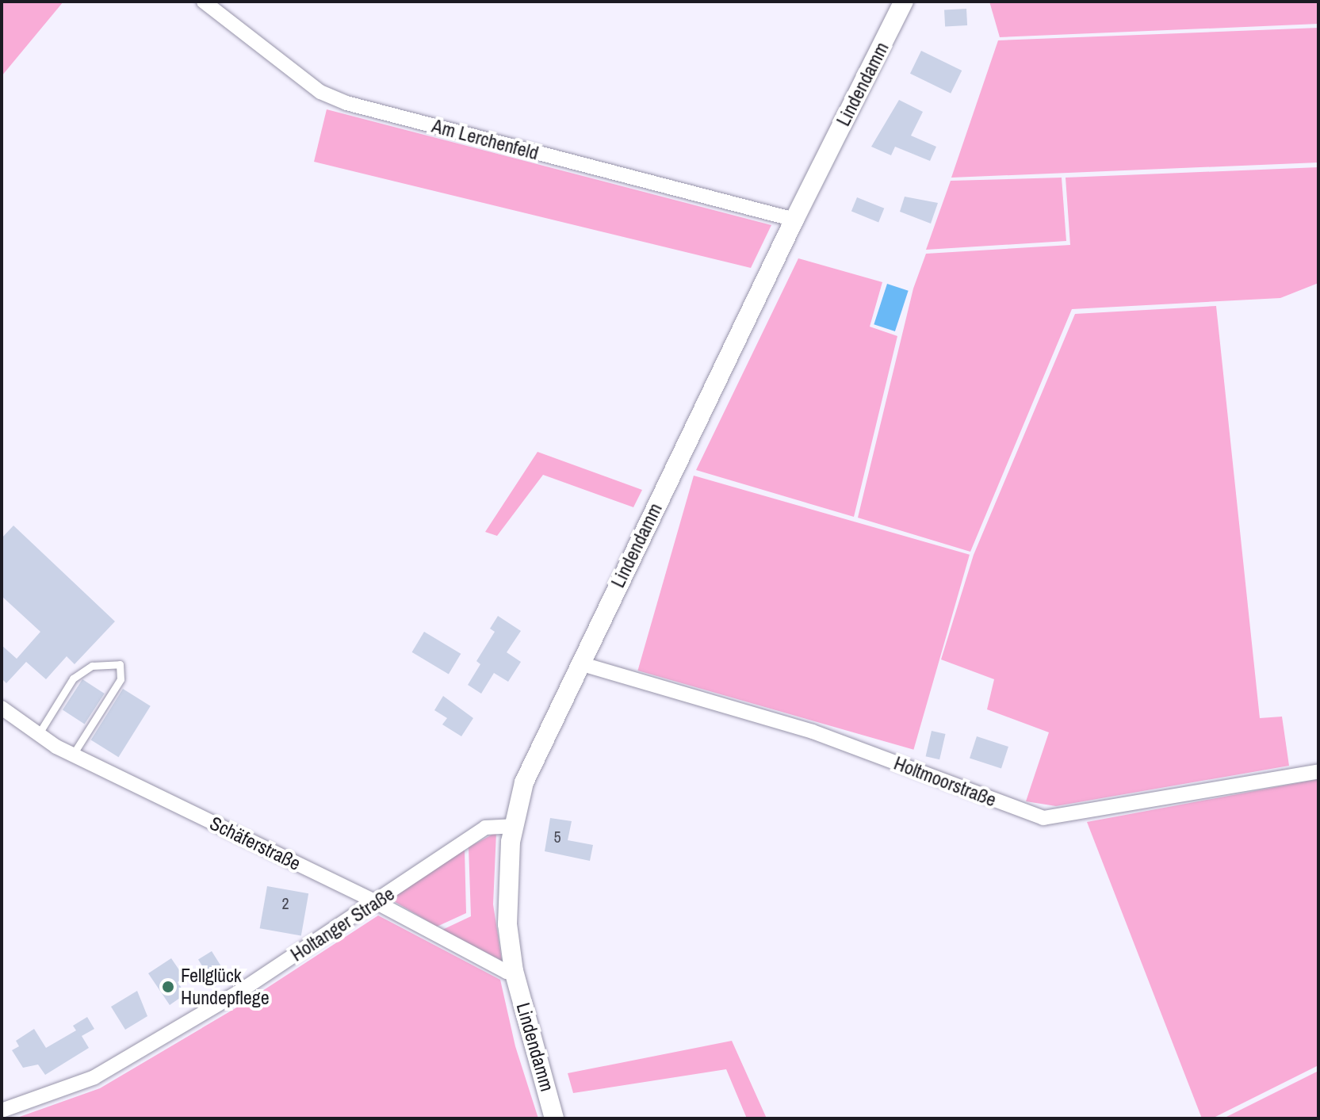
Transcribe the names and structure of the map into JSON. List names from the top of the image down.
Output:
{
  "streets": {
    "street": [
      "Lindendamm",
      "Am Lerchenfeld",
      "Holtmoorstraße",
      "Schäferstraße",
      "Holtanger Straße"
    ]
  },
  "crossings": [
    ["Lindendamm", "Am Lerchenfeld"],
    ["Lindendamm", "Holtmoorstraße"],
    ["Lindendamm", "Schäferstraße"],
    ["Lindendamm", "Holtanger Straße"],
    ["Schäferstraße", "Holtanger Straße"]
  ],
  "places": ["Fellglück Hundepflege"],
  "house_numbers": ["5", "2"]
}
